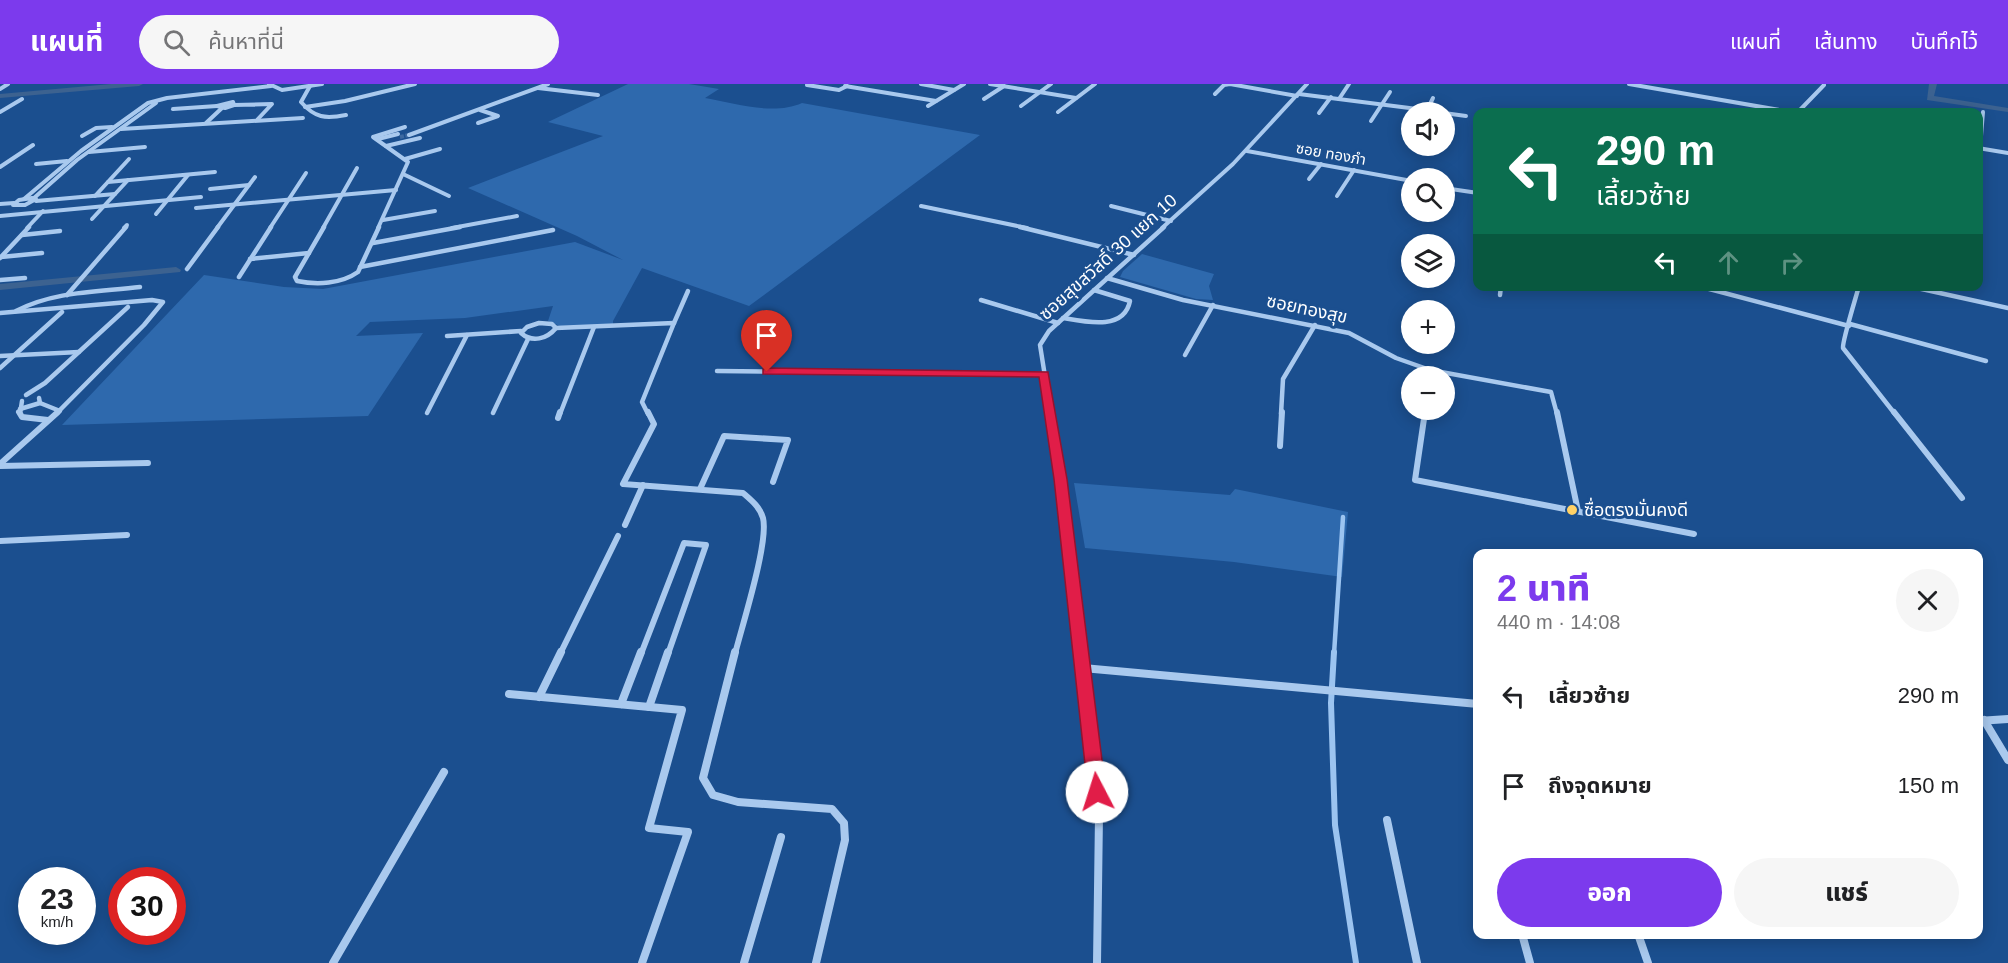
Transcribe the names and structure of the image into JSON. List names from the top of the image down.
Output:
{
  "streets": {
    "street": ["ซอย ทองภํา", "ซอยสุขสวัสดิ์ 30 แยก 10", "ซอยทองสุข"]
  },
  "crossings": [
    ["ซอย ทองภํา", "ซอยสุขสวัสดิ์ 30 แยก 10"],
    ["ซอยสุขสวัสดิ์ 30 แยก 10", "ซอยทองสุข"]
  ],
  "places": ["ซื่อตรงมั่นคงดี"],
  "page": {
    "header": "แผนที่",
    "search": "ค้นหาที่นี่",
    "nav": ["แผนที่", "เส้นทาง", "บันทึกไว้"],
    "map_buttons": ["+", "−"],
    "turn": ["290 m", "เลี้ยวซ้าย"],
    "heading": ["2 นาที", "440 m · 14:08"],
    "list": [
      {
        "name": "เลี้ยวซ้าย",
        "value": "290 m"
      },
      {
        "name": "ถึงจุดหมาย",
        "value": "150 m"
      }
    ],
    "buttons": ["ออก", "แชร์"],
    "speed": "23 km/h",
    "limit": "30"
  }
}
